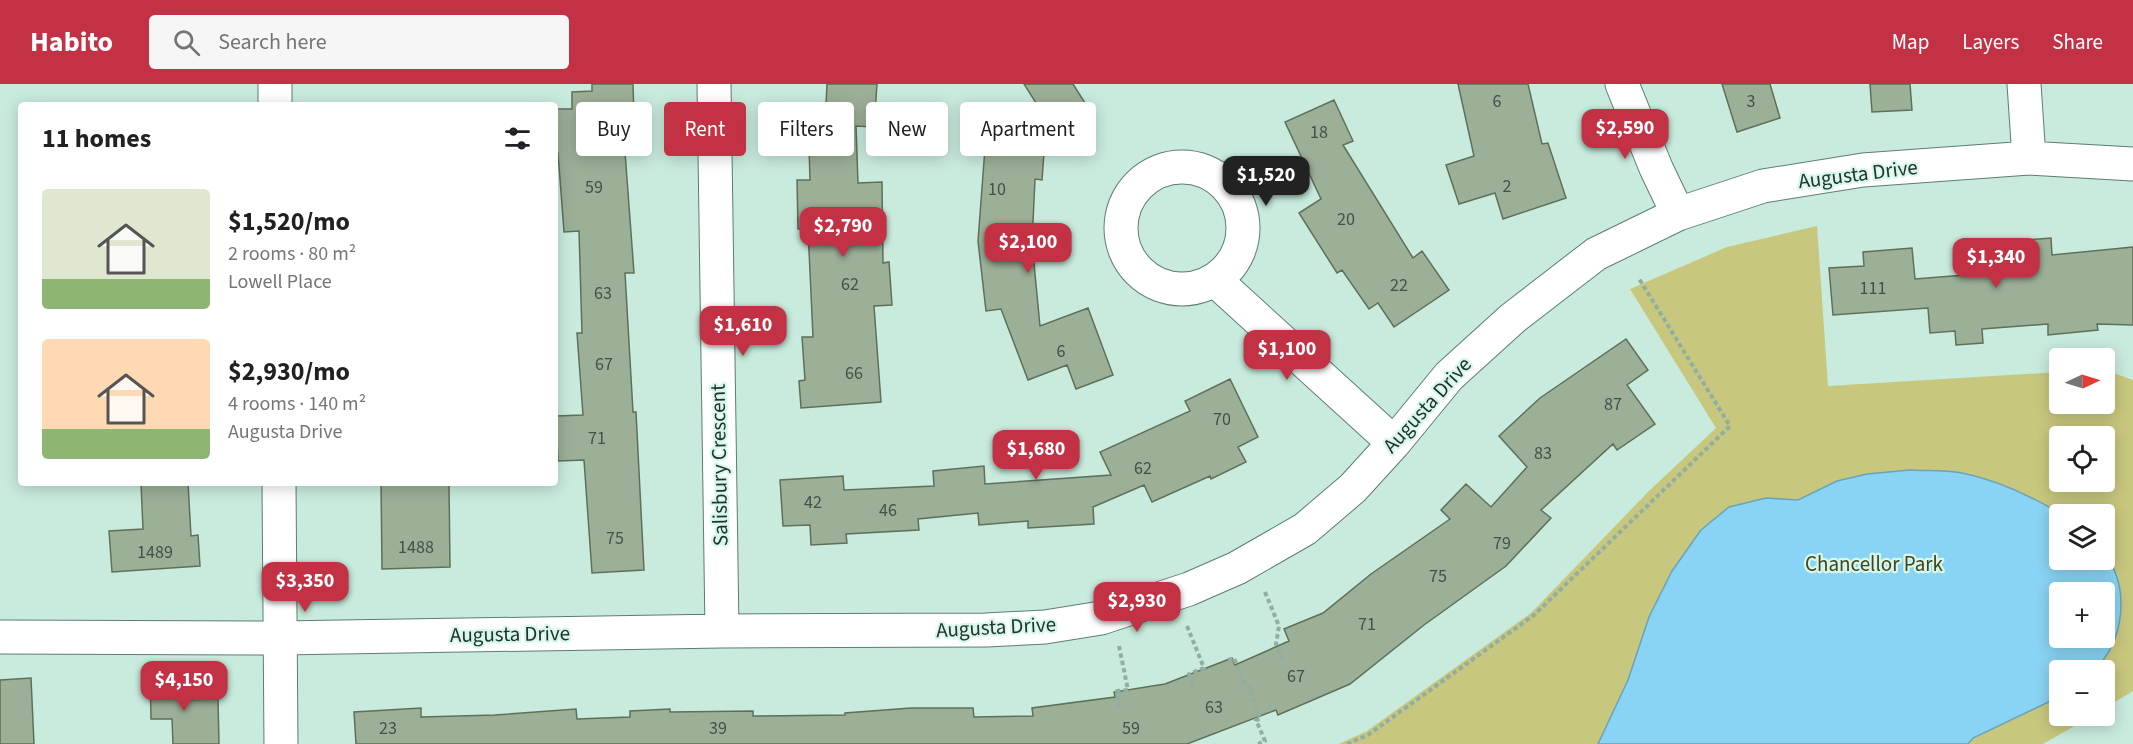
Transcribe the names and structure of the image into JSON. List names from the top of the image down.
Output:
{
  "streets": {
    "street": ["Augusta Drive", "Salisbury Crescent"]
  },
  "crossings": [
    ["Augusta Drive", "Salisbury Crescent"]
  ],
  "parks": ["Chancellor Park"],
  "house_numbers": [
    "6",
    "3",
    "18",
    "2",
    "59",
    "10",
    "20",
    "62",
    "22",
    "111",
    "63",
    "6",
    "67",
    "66",
    "87",
    "70",
    "71",
    "83",
    "62",
    "42",
    "46",
    "75",
    "79",
    "1488",
    "1489",
    "75",
    "71",
    "67",
    "63",
    "23",
    "39",
    "59"
  ],
  "north": "right",
  "page": {
    "header": "Habito",
    "search": "Search here",
    "nav": ["Map", "Layers", "Share"],
    "chip": [
      "Buy",
      "Rent",
      "Filters",
      "New",
      "Apartment"
    ],
    "heading": "11 homes",
    "price": [
      "$2,590",
      "$1,520",
      "$2,790",
      "$2,100",
      "$1,340",
      "$1,610",
      "$1,100",
      "$1,680",
      "$3,350",
      "$2,930",
      "$4,150"
    ],
    "list": [
      {
        "name": "$1,520/mo",
        "note": "2 rooms · 80 m² · Lowell Place"
      },
      {
        "name": "$2,930/mo",
        "note": "4 rooms · 140 m² · Augusta Drive"
      }
    ],
    "map_buttons": ["+", "−"]
  }
}
